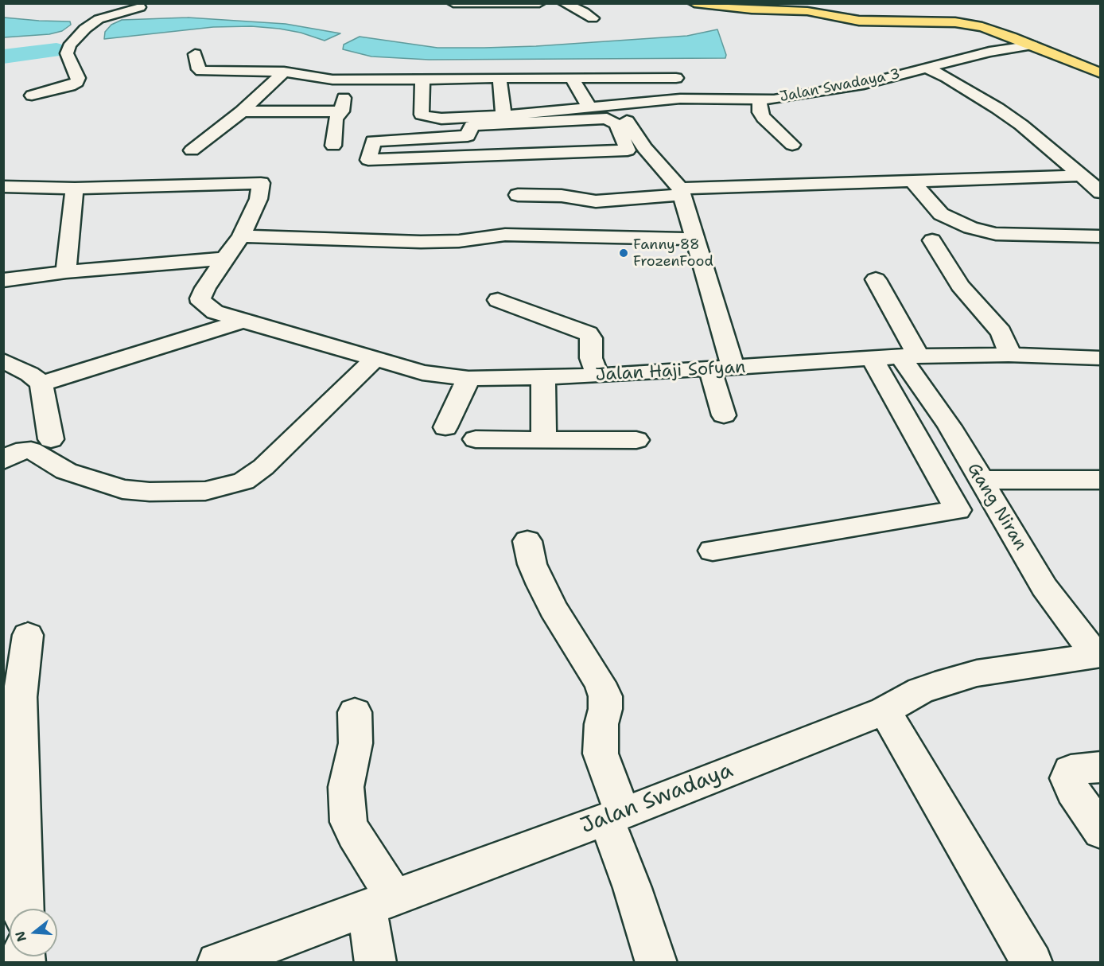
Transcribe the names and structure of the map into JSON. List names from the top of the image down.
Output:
{
  "streets": {
    "street": [
      "Jalan Swadaya 3",
      "Jalan Haji Sofyan",
      "Gang Niran",
      "Jalan Swadaya"
    ]
  },
  "crossings": [
    ["Jalan Haji Sofyan", "Gang Niran"],
    ["Gang Niran", "Jalan Swadaya"]
  ],
  "places": ["Fanny 88 FrozenFood"],
  "north": "left"
}
